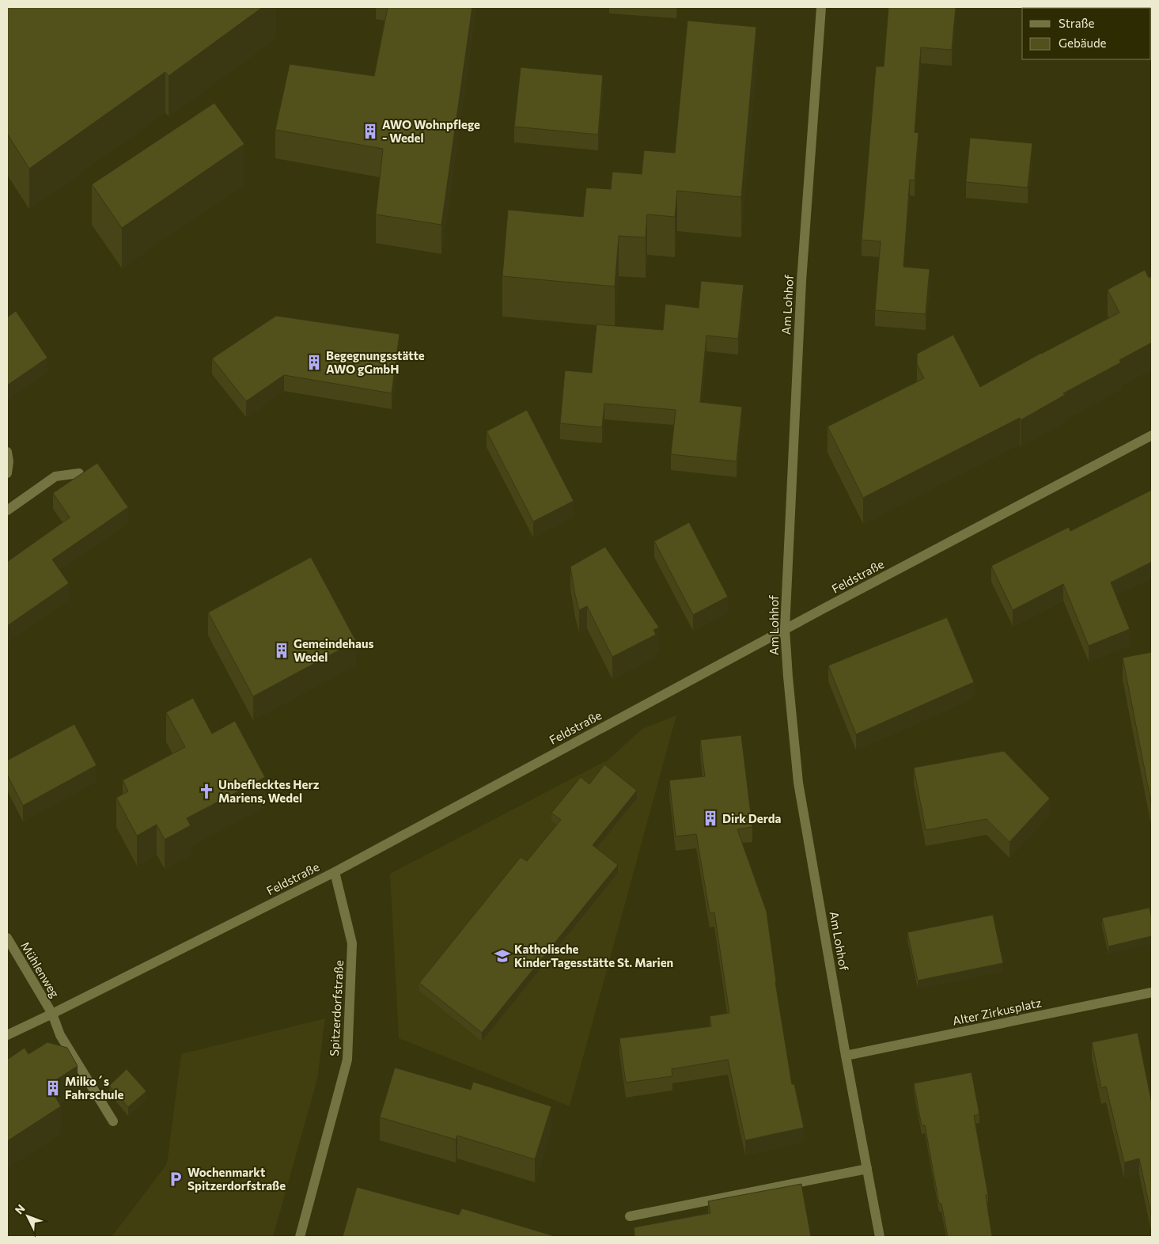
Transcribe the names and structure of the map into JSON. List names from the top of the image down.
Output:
{
  "streets": {
    "street": [
      "Am Lohhof",
      "Feldstraße",
      "Mühlenweg",
      "Spitzerdorfstraße",
      "Alter Zirkusplatz"
    ]
  },
  "crossings": [
    ["Am Lohhof", "Feldstraße"],
    ["Am Lohhof", "Alter Zirkusplatz"],
    ["Feldstraße", "Mühlenweg"],
    ["Feldstraße", "Spitzerdorfstraße"]
  ],
  "places": {
    "building": [
      "AWO Wohnpflege - Wedel",
      "Begegnungsstätte AWO gGmbH",
      "Gemeindehaus Wedel",
      "Dirk Derda",
      "Milko´s Fahrschule"
    ],
    "church": ["Unbeflecktes Herz Mariens, Wedel"],
    "school or university": ["Katholische KinderTagesstätte St. Marien"],
    "parking": ["Wochenmarkt Spitzerdorfstraße"]
  },
  "legend": ["Straße", "Gebäude"],
  "north": "top left"
}
